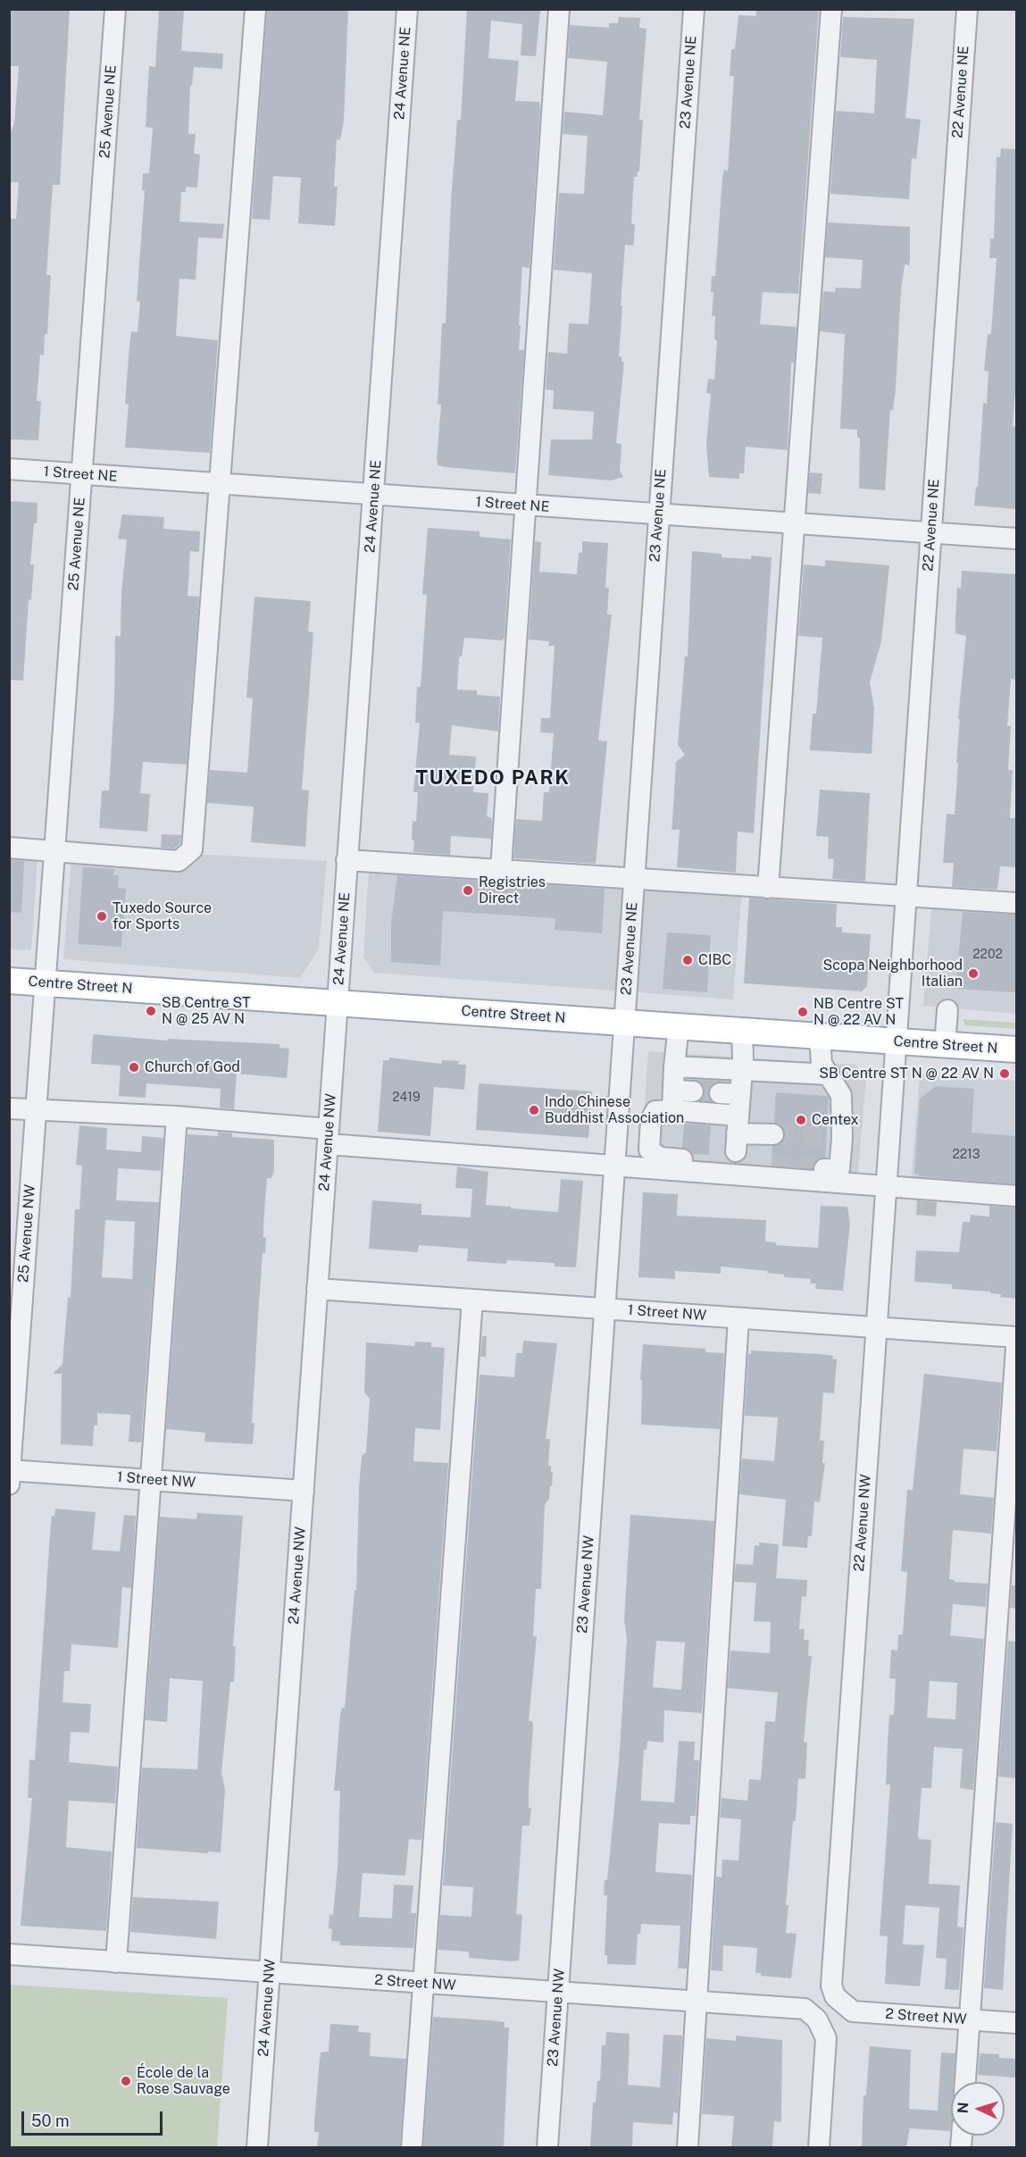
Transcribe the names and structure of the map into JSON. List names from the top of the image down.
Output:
{
  "streets": {
    "main road": ["Centre Street N"],
    "street": [
      "24 Avenue NE",
      "23 Avenue NE",
      "22 Avenue NE",
      "25 Avenue NE",
      "1 Street NE",
      "24 Avenue NW",
      "25 Avenue NW",
      "1 Street NW",
      "22 Avenue NW",
      "23 Avenue NW",
      "2 Street NW"
    ]
  },
  "crossings": [
    ["24 Avenue NE", "1 Street NE"],
    ["24 Avenue NE", "Centre Street N"],
    ["24 Avenue NE", "24 Avenue NW"],
    ["23 Avenue NE", "1 Street NE"],
    ["23 Avenue NE", "Centre Street N"],
    ["23 Avenue NE", "23 Avenue NW"],
    ["22 Avenue NE", "1 Street NE"],
    ["22 Avenue NE", "Centre Street N"],
    ["22 Avenue NE", "22 Avenue NW"],
    ["25 Avenue NE", "1 Street NE"],
    ["25 Avenue NE", "Centre Street N"],
    ["25 Avenue NE", "25 Avenue NW"],
    ["Centre Street N", "24 Avenue NW"],
    ["Centre Street N", "25 Avenue NW"],
    ["Centre Street N", "22 Avenue NW"],
    ["Centre Street N", "23 Avenue NW"],
    ["24 Avenue NW", "1 Street NW"],
    ["24 Avenue NW", "2 Street NW"],
    ["25 Avenue NW", "1 Street NW"],
    ["1 Street NW", "22 Avenue NW"],
    ["1 Street NW", "23 Avenue NW"],
    ["22 Avenue NW", "2 Street NW"],
    ["23 Avenue NW", "2 Street NW"]
  ],
  "districts": ["TUXEDO PARK"],
  "places": [
    "Registries Direct",
    "Tuxedo Source for Sports",
    "CIBC",
    "Scopa Neighborhood Italian",
    "SB Centre ST N @ 25 AV N",
    "NB Centre ST N @ 22 AV N",
    "Church of God",
    "SB Centre ST N @ 22 AV N",
    "Indo Chinese Buddhist Association",
    "Centex",
    "École de la Rose Sauvage"
  ],
  "house_numbers": ["2202", "2419", "2213"],
  "scale_bar": "50 m",
  "north": "left"
}
